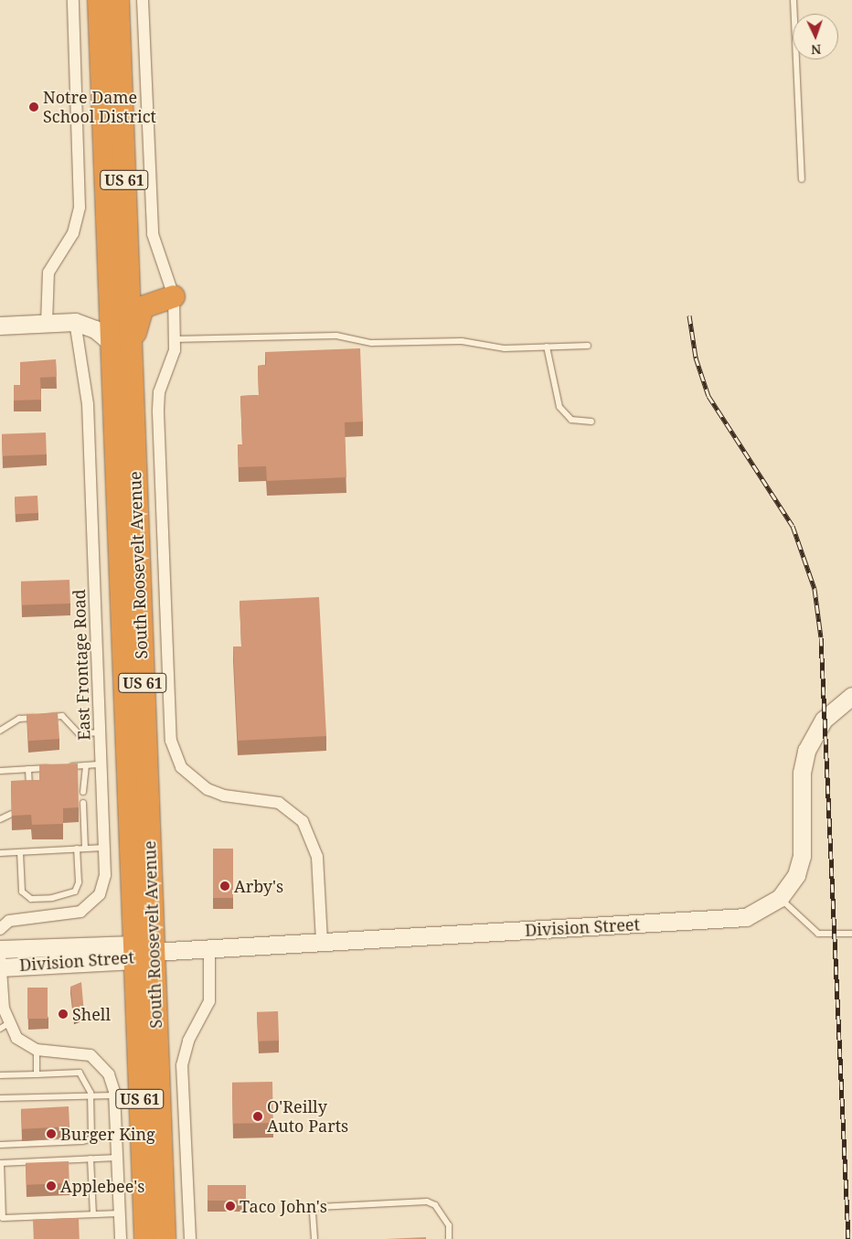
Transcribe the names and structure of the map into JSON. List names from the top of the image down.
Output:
{
  "streets": {
    "highway": ["US 61", "South Roosevelt Avenue"],
    "street": ["East Frontage Road", "Division Street"]
  },
  "crossings": [
    ["South Roosevelt Avenue", "Division Street"]
  ],
  "places": [
    "Notre Dame School District",
    "Arby's",
    "Shell",
    "O'Reilly Auto Parts",
    "Burger King",
    "Applebee's",
    "Taco John's"
  ],
  "north": "bottom"
}
